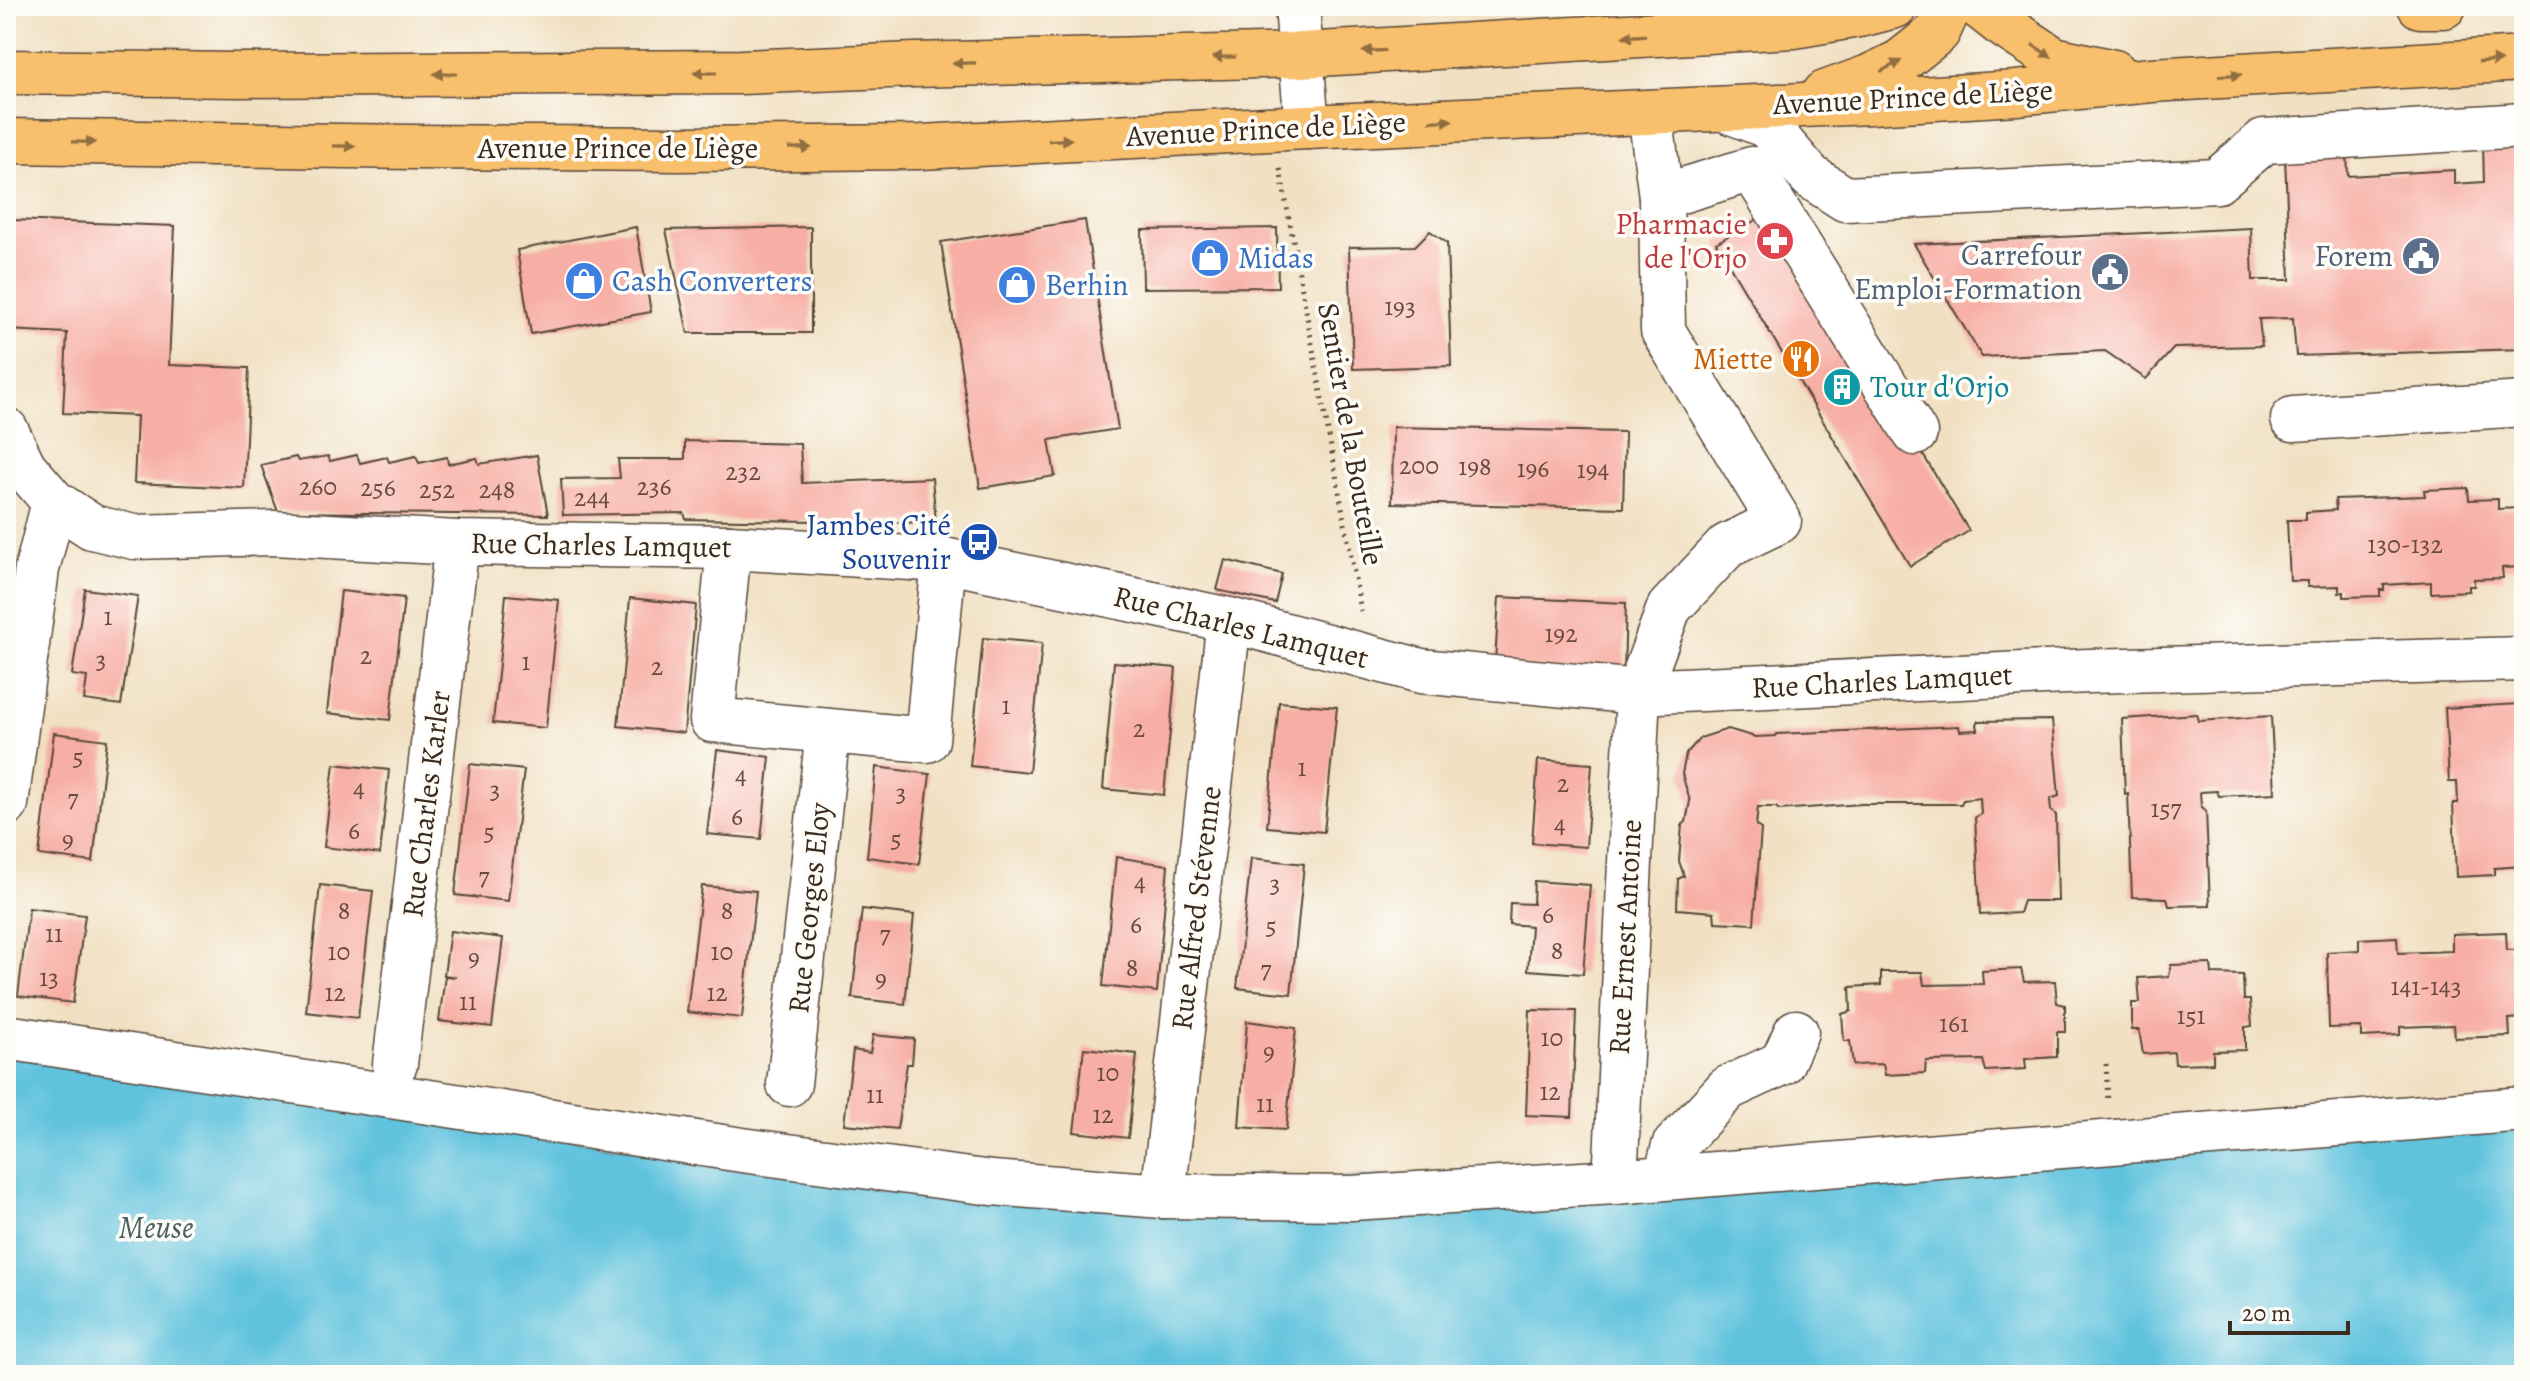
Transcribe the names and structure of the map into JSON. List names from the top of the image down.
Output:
{
  "streets": {
    "main road": ["Avenue Prince de Liège"],
    "street": [
      "Rue Charles Lamquet",
      "Rue Charles Karler",
      "Rue Georges Eloy",
      "Rue Alfred Stévenne",
      "Rue Ernest Antoine"
    ],
    "path": ["Sentier de la Bouteille"]
  },
  "crossings": [
    ["Sentier de la Bouteille", "Rue Charles Lamquet"],
    ["Rue Charles Lamquet", "Rue Charles Karler"],
    ["Rue Charles Lamquet", "Rue Alfred Stévenne"],
    ["Rue Charles Lamquet", "Rue Ernest Antoine"]
  ],
  "water": ["Meuse"],
  "places": {
    "pharmacy": ["Pharmacie de l'Orjo"],
    "public building": ["Forem", "Carrefour Emploi-Formation"],
    "shop": ["Midas", "Cash Converters", "Berhin"],
    "restaurant": ["Miette"],
    "building": ["Tour d'Orjo"],
    "bus stop": ["Jambes Cité Souvenir"]
  },
  "house_numbers": [
    "193",
    "200",
    "198",
    "196",
    "194",
    "232",
    "260",
    "236",
    "256",
    "252",
    "248",
    "244",
    "130-132",
    "1",
    "192",
    "2",
    "3",
    "1",
    "2",
    "1",
    "2",
    "5",
    "1",
    "4",
    "2",
    "4",
    "3",
    "3",
    "7",
    "157",
    "6",
    "4",
    "6",
    "5",
    "5",
    "9",
    "7",
    "4",
    "3",
    "8",
    "8",
    "6",
    "6",
    "5",
    "11",
    "7",
    "8",
    "10",
    "10",
    "9",
    "8",
    "7",
    "13",
    "9",
    "141-143",
    "12",
    "12",
    "11",
    "151",
    "161",
    "10",
    "9",
    "10",
    "12",
    "11",
    "11",
    "12"
  ],
  "scale_bar": "20 m"
}
